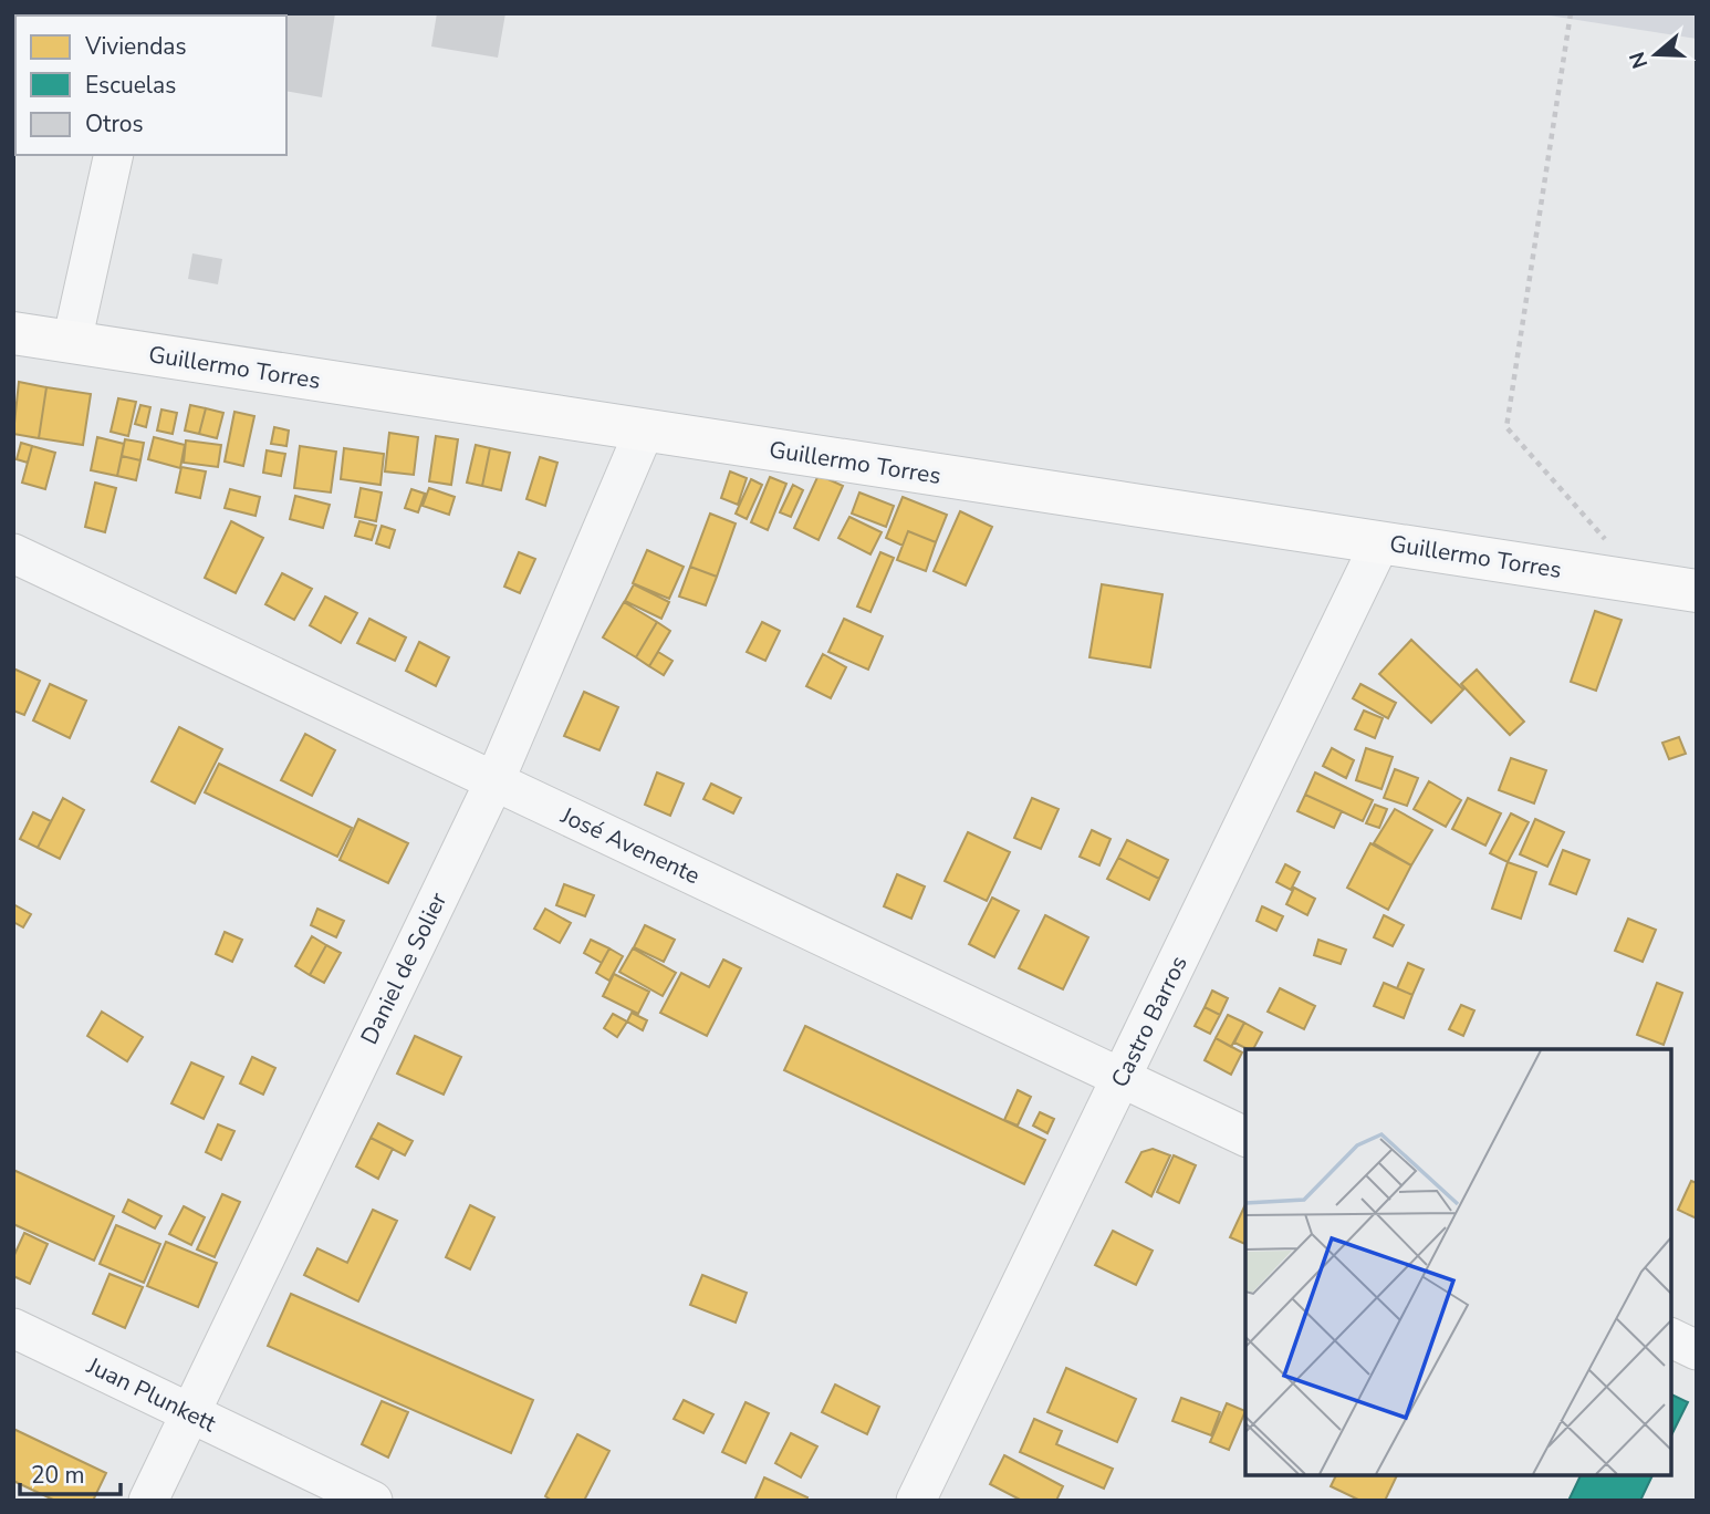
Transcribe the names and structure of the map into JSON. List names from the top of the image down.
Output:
{
  "streets": {
    "main road": ["Guillermo Torres"],
    "street": [
      "José Avenente",
      "Daniel de Solier",
      "Castro Barros",
      "Juan Plunkett"
    ]
  },
  "crossings": [
    ["Guillermo Torres", "Daniel de Solier"],
    ["Guillermo Torres", "Castro Barros"],
    ["José Avenente", "Daniel de Solier"],
    ["José Avenente", "Castro Barros"],
    ["Daniel de Solier", "Juan Plunkett"]
  ],
  "legend": ["Viviendas", "Escuelas", "Otros"],
  "scale_bar": "20 m",
  "north": "left"
}
